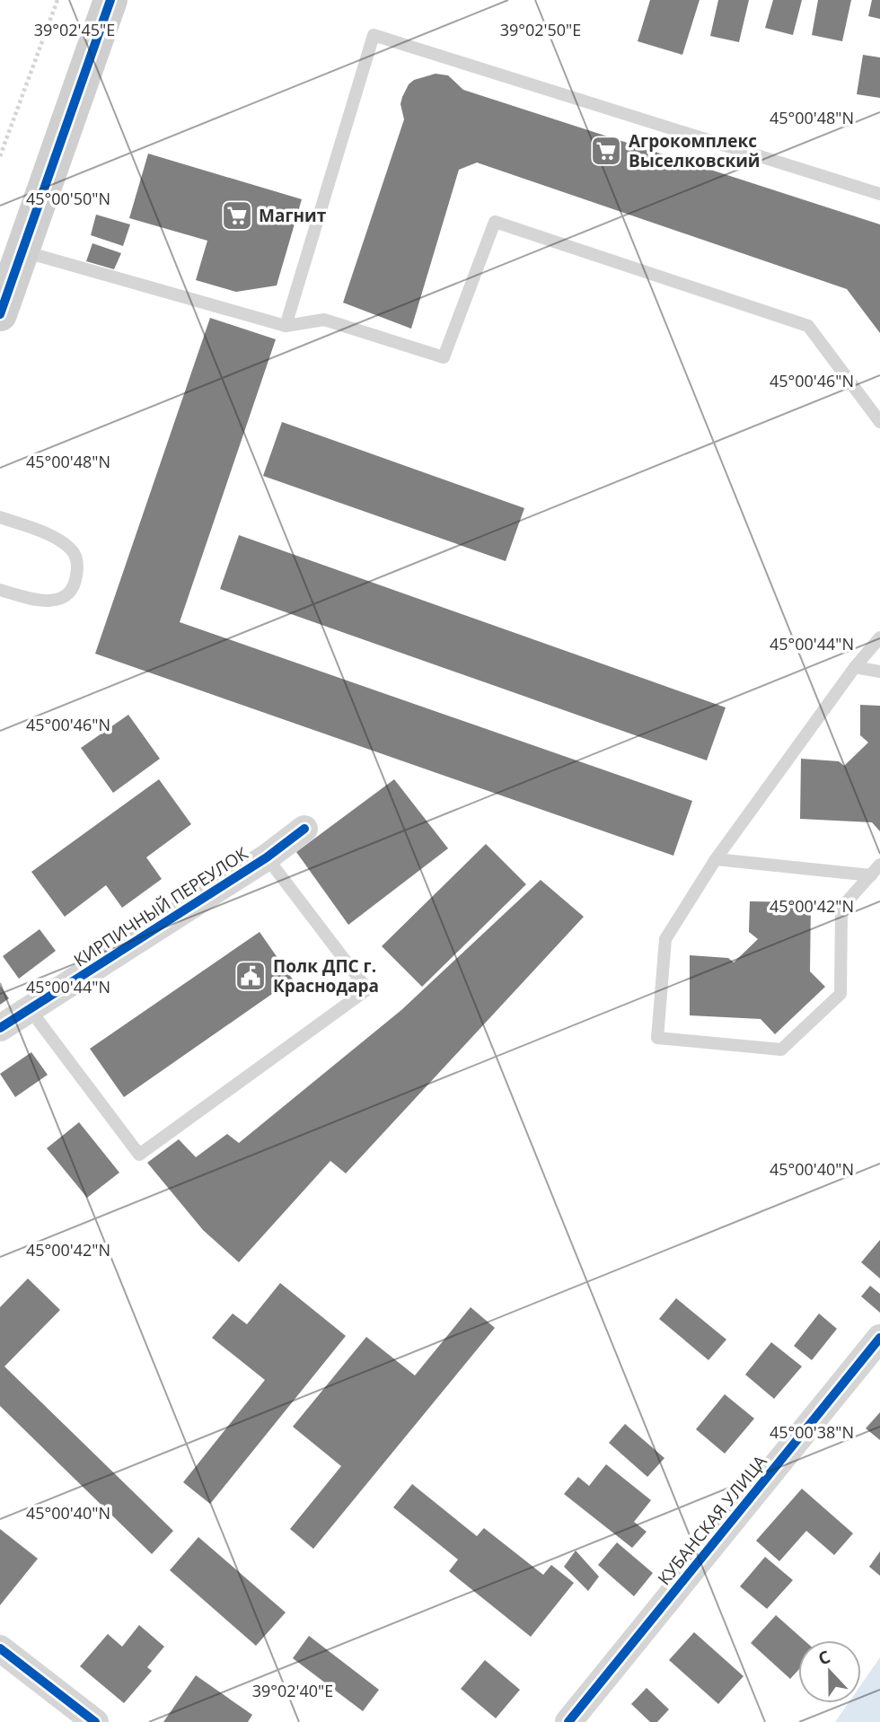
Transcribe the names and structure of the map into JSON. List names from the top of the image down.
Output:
{
  "streets": {
    "street": ["КИРПИЧНЫЙ ПЕРЕУЛОК", "КУБАНСКАЯ УЛИЦА"]
  },
  "places": {
    "supermarket": ["Агрокомплекс Выселковский", "Магнит"],
    "public building": ["Полк ДПС г. Краснодара"]
  },
  "north": "top",
  "coordinates": [
    "39°02'45\"E",
    "39°02'50\"E",
    "45°00'48\"N",
    "45°00'50\"N",
    "45°00'46\"N",
    "45°00'44\"N",
    "45°00'42\"N",
    "45°00'40\"N",
    "45°00'38\"N",
    "39°02'40\"E"
  ]
}
